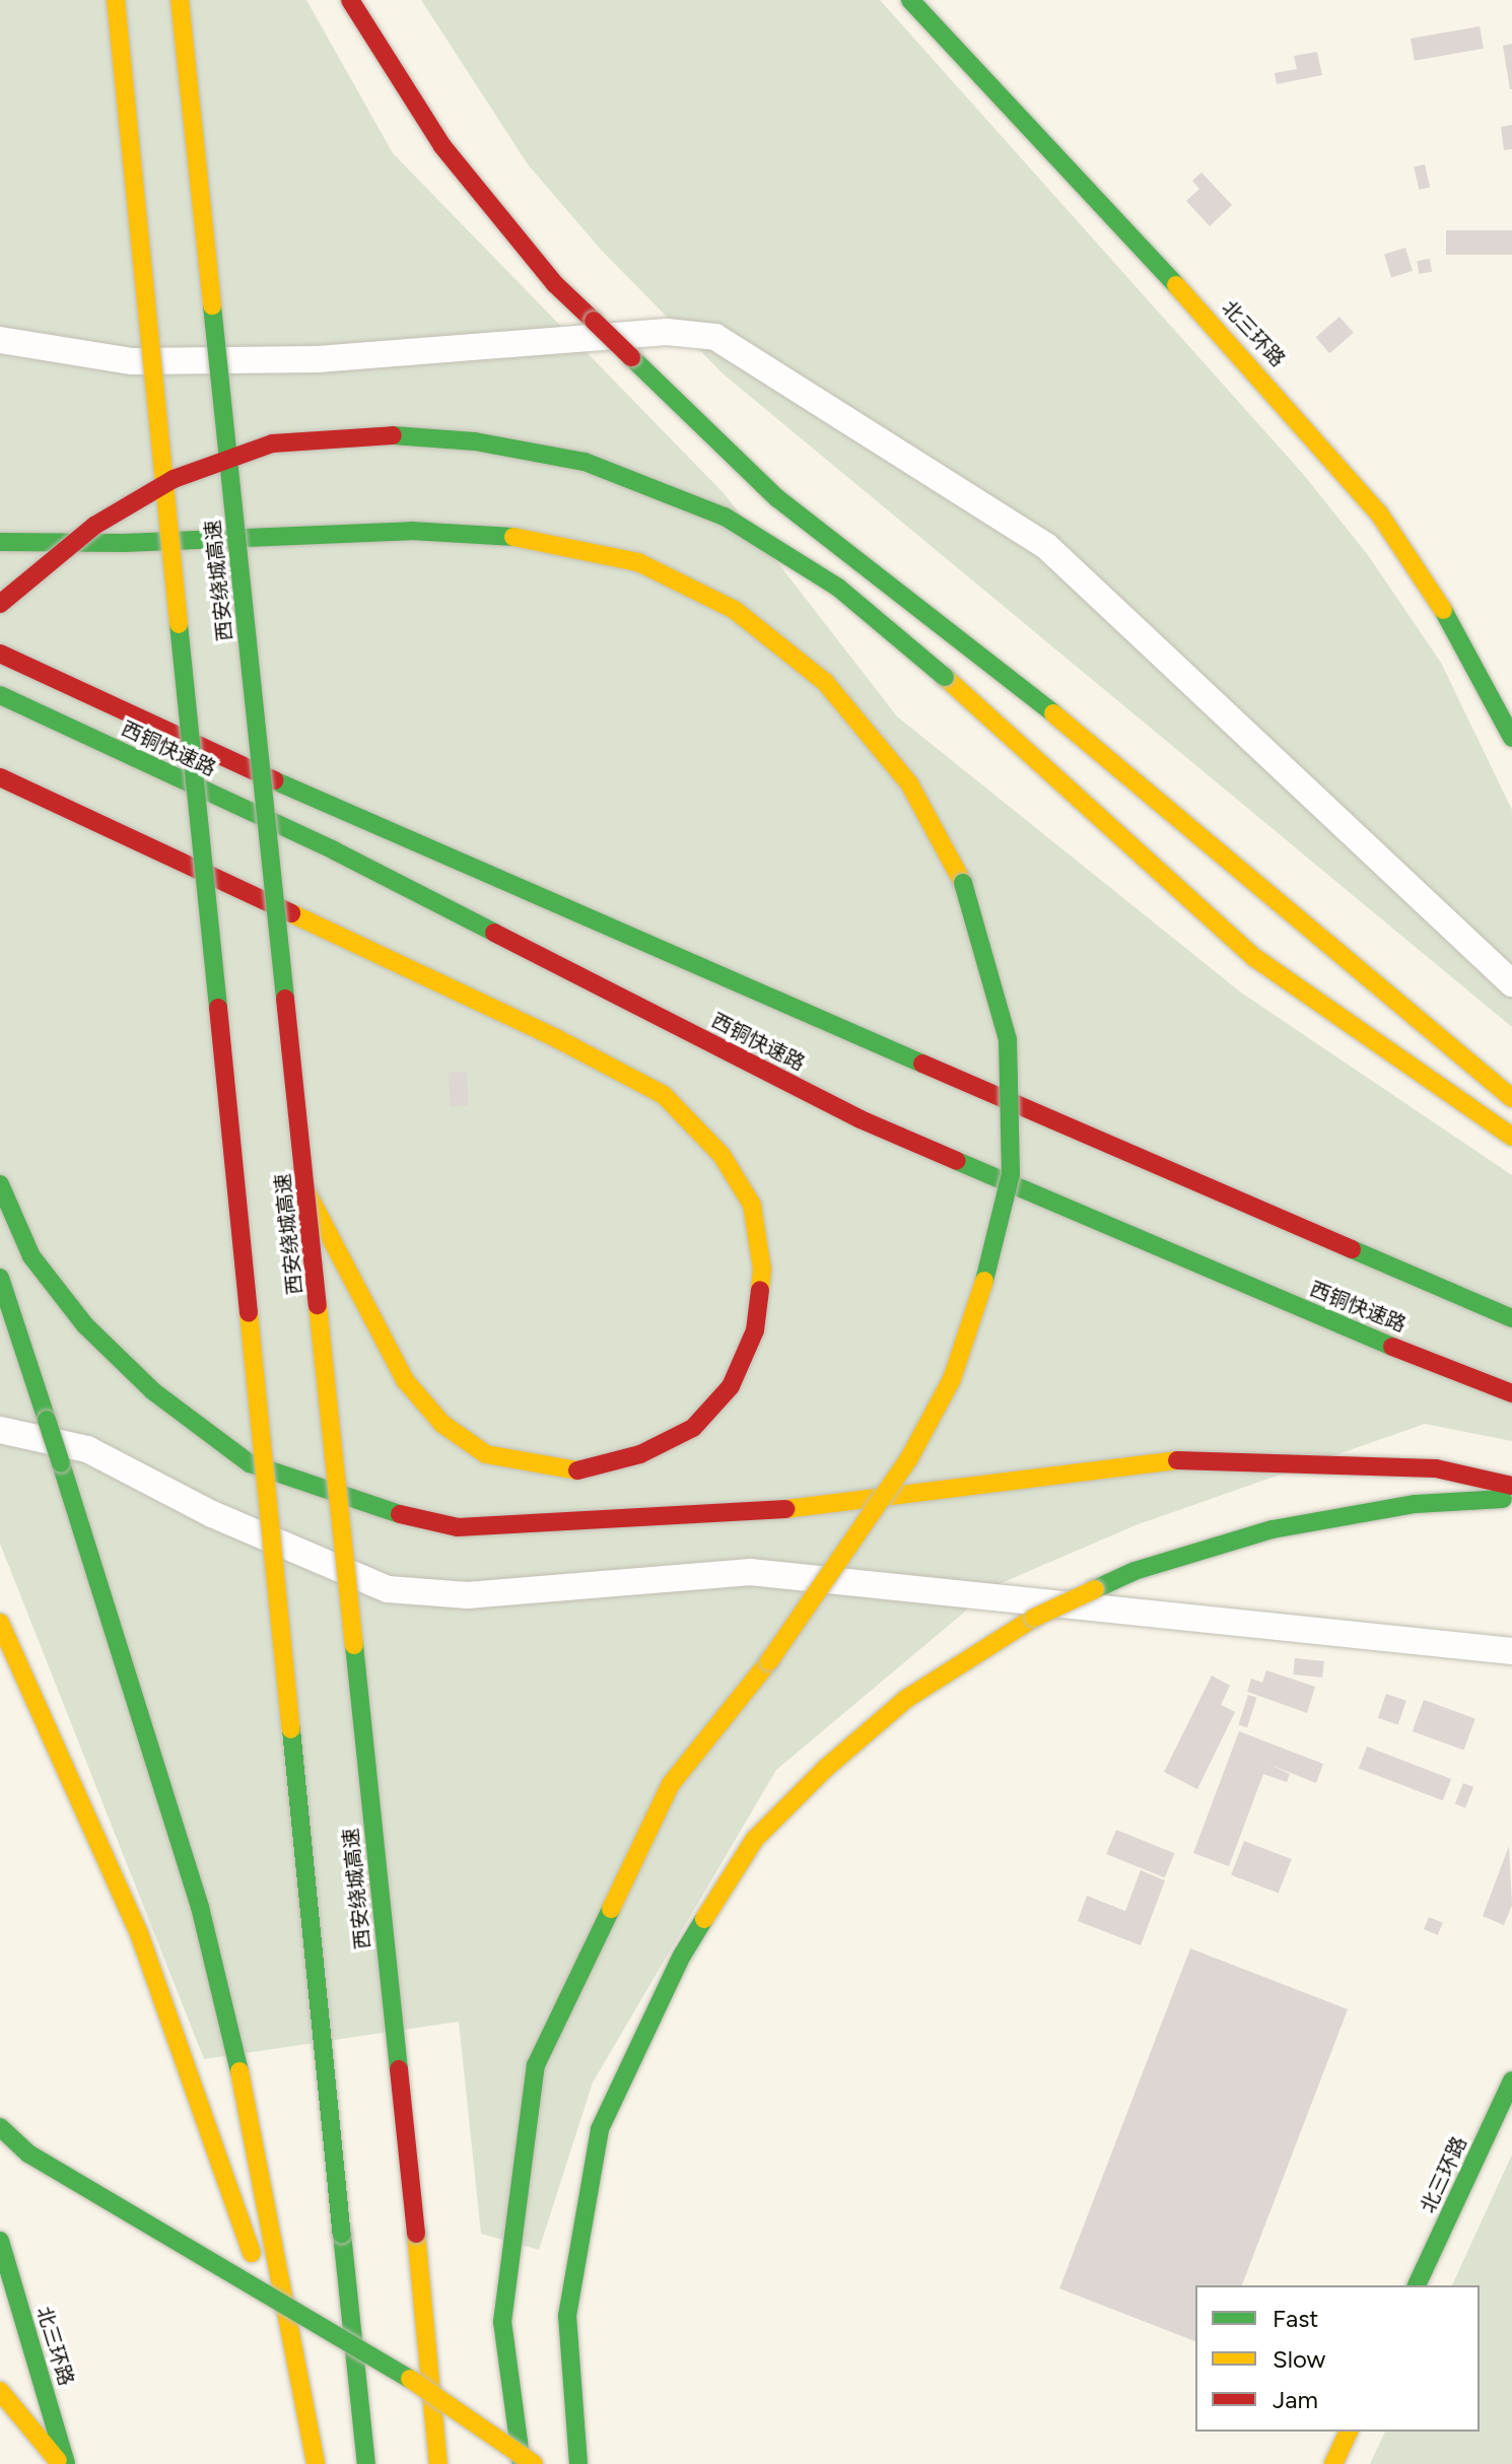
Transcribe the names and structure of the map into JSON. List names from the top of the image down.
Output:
{
  "streets": {
    "highway": ["北三环路", "西安绕城高速", "西铜快速路"]
  },
  "legend": ["Fast", "Slow", "Jam"]
}
